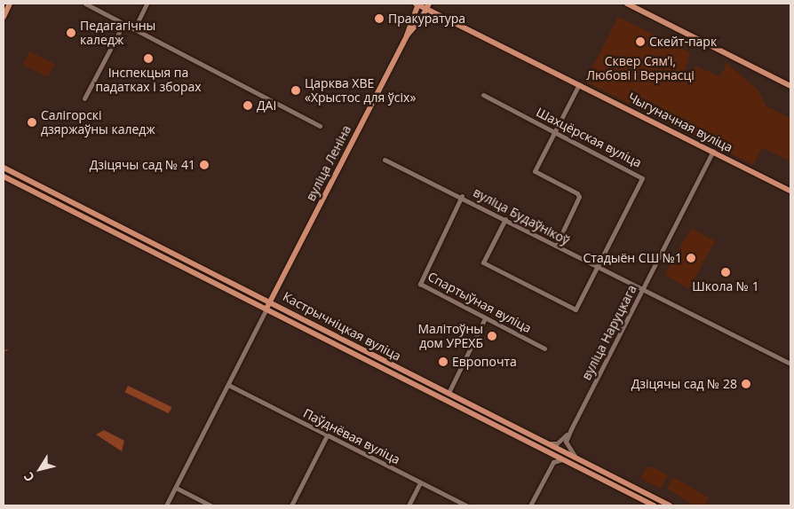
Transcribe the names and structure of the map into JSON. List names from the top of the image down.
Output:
{
  "streets": {
    "main road": ["Чыгуначная вуліца", "вуліца Леніна", "Кастрычніцкая вуліца"],
    "street": [
      "Шахцёрская вуліца",
      "вуліца Будаўнікоў",
      "Спартыўная вуліца",
      "вуліца Наруцкага",
      "Паўднёвая вуліца"
    ]
  },
  "crossings": [
    ["Чыгуначная вуліца", "вуліца Леніна"],
    ["Чыгуначная вуліца", "вуліца Наруцкага"],
    ["Шахцёрская вуліца", "вуліца Будаўнікоў"],
    ["вуліца Леніна", "Кастрычніцкая вуліца"],
    ["вуліца Будаўнікоў", "Спартыўная вуліца"],
    ["вуліца Будаўнікоў", "вуліца Наруцкага"]
  ],
  "parks": ["Сквер Сямʼі, Любові і Вернасці"],
  "places": [
    "Пракуратура",
    "Педагагічны каледж",
    "Скейт-парк",
    "Інспекцыя па падатках і зборах",
    "Царква ХВЕ «Хрыстос для ўсіх»",
    "ДАІ",
    "Салігорскі дзяржаўны каледж",
    "Дзіцячы сад № 41",
    "Стадыён СШ №1",
    "Школа № 1",
    "Малітоўны дом УРЕХБ",
    "Европочта",
    "Дзіцячы сад № 28"
  ],
  "north": "bottom left"
}
